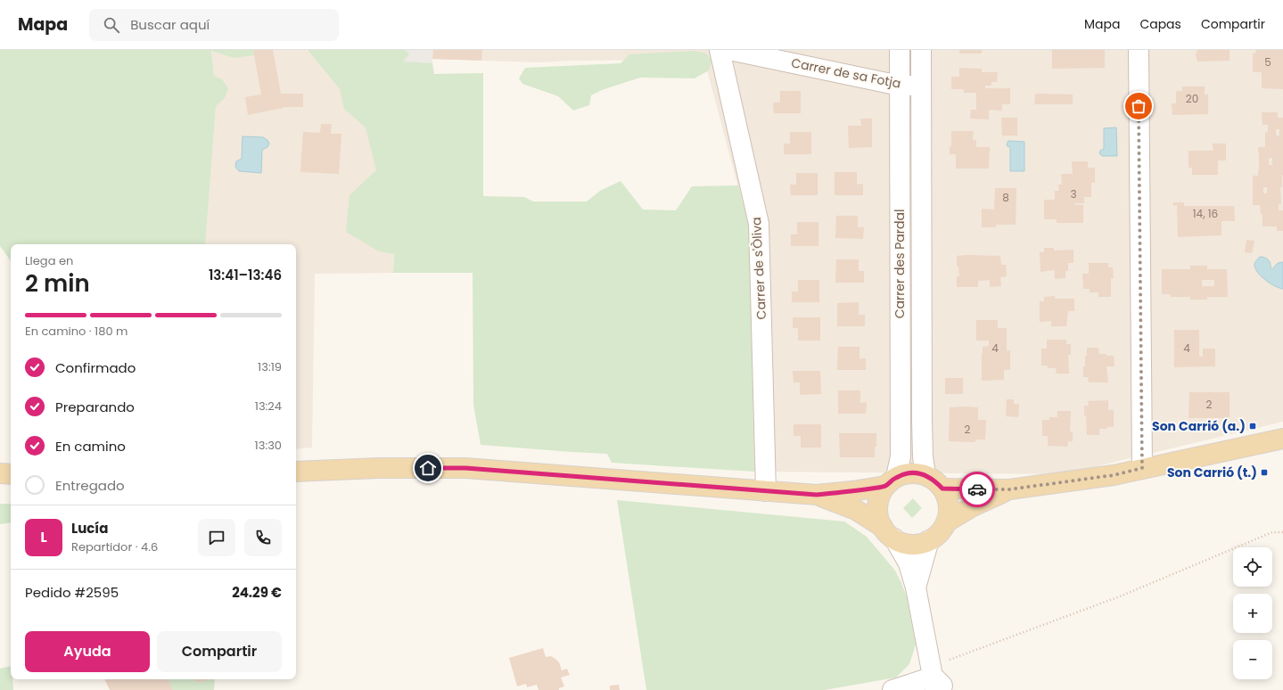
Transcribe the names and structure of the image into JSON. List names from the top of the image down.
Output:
{
  "streets": {
    "street": ["Carrer de sa Fotja", "Carrer des Pardal", "Carrer de s'Òliva"]
  },
  "crossings": [
    ["Carrer de sa Fotja", "Carrer des Pardal"]
  ],
  "places": {
    "transit": ["Son Carrió (a.)", "Son Carrió (t.)"]
  },
  "house_numbers": [
    "5",
    "20",
    "3",
    "8",
    "14, 16",
    "4",
    "4",
    "2",
    "2"
  ],
  "page": {
    "header": "Mapa",
    "search": "Buscar aquí",
    "nav": ["Mapa", "Capas", "Compartir"],
    "heading": ["2 min", "Llega en", "13:41–13:46"],
    "panel": [
      "Lucía",
      "Repartidor · 4.6",
      "Pedido #2595",
      "24.29 €"
    ],
    "bar": "En camino · 180 m",
    "list": [
      ["Confirmado", "13:19"],
      ["Preparando", "13:24"],
      ["En camino", "13:30"],
      "Entregado"
    ],
    "round": "L",
    "map_buttons": ["+", "−"],
    "buttons": ["Ayuda", "Compartir"]
  }
}
